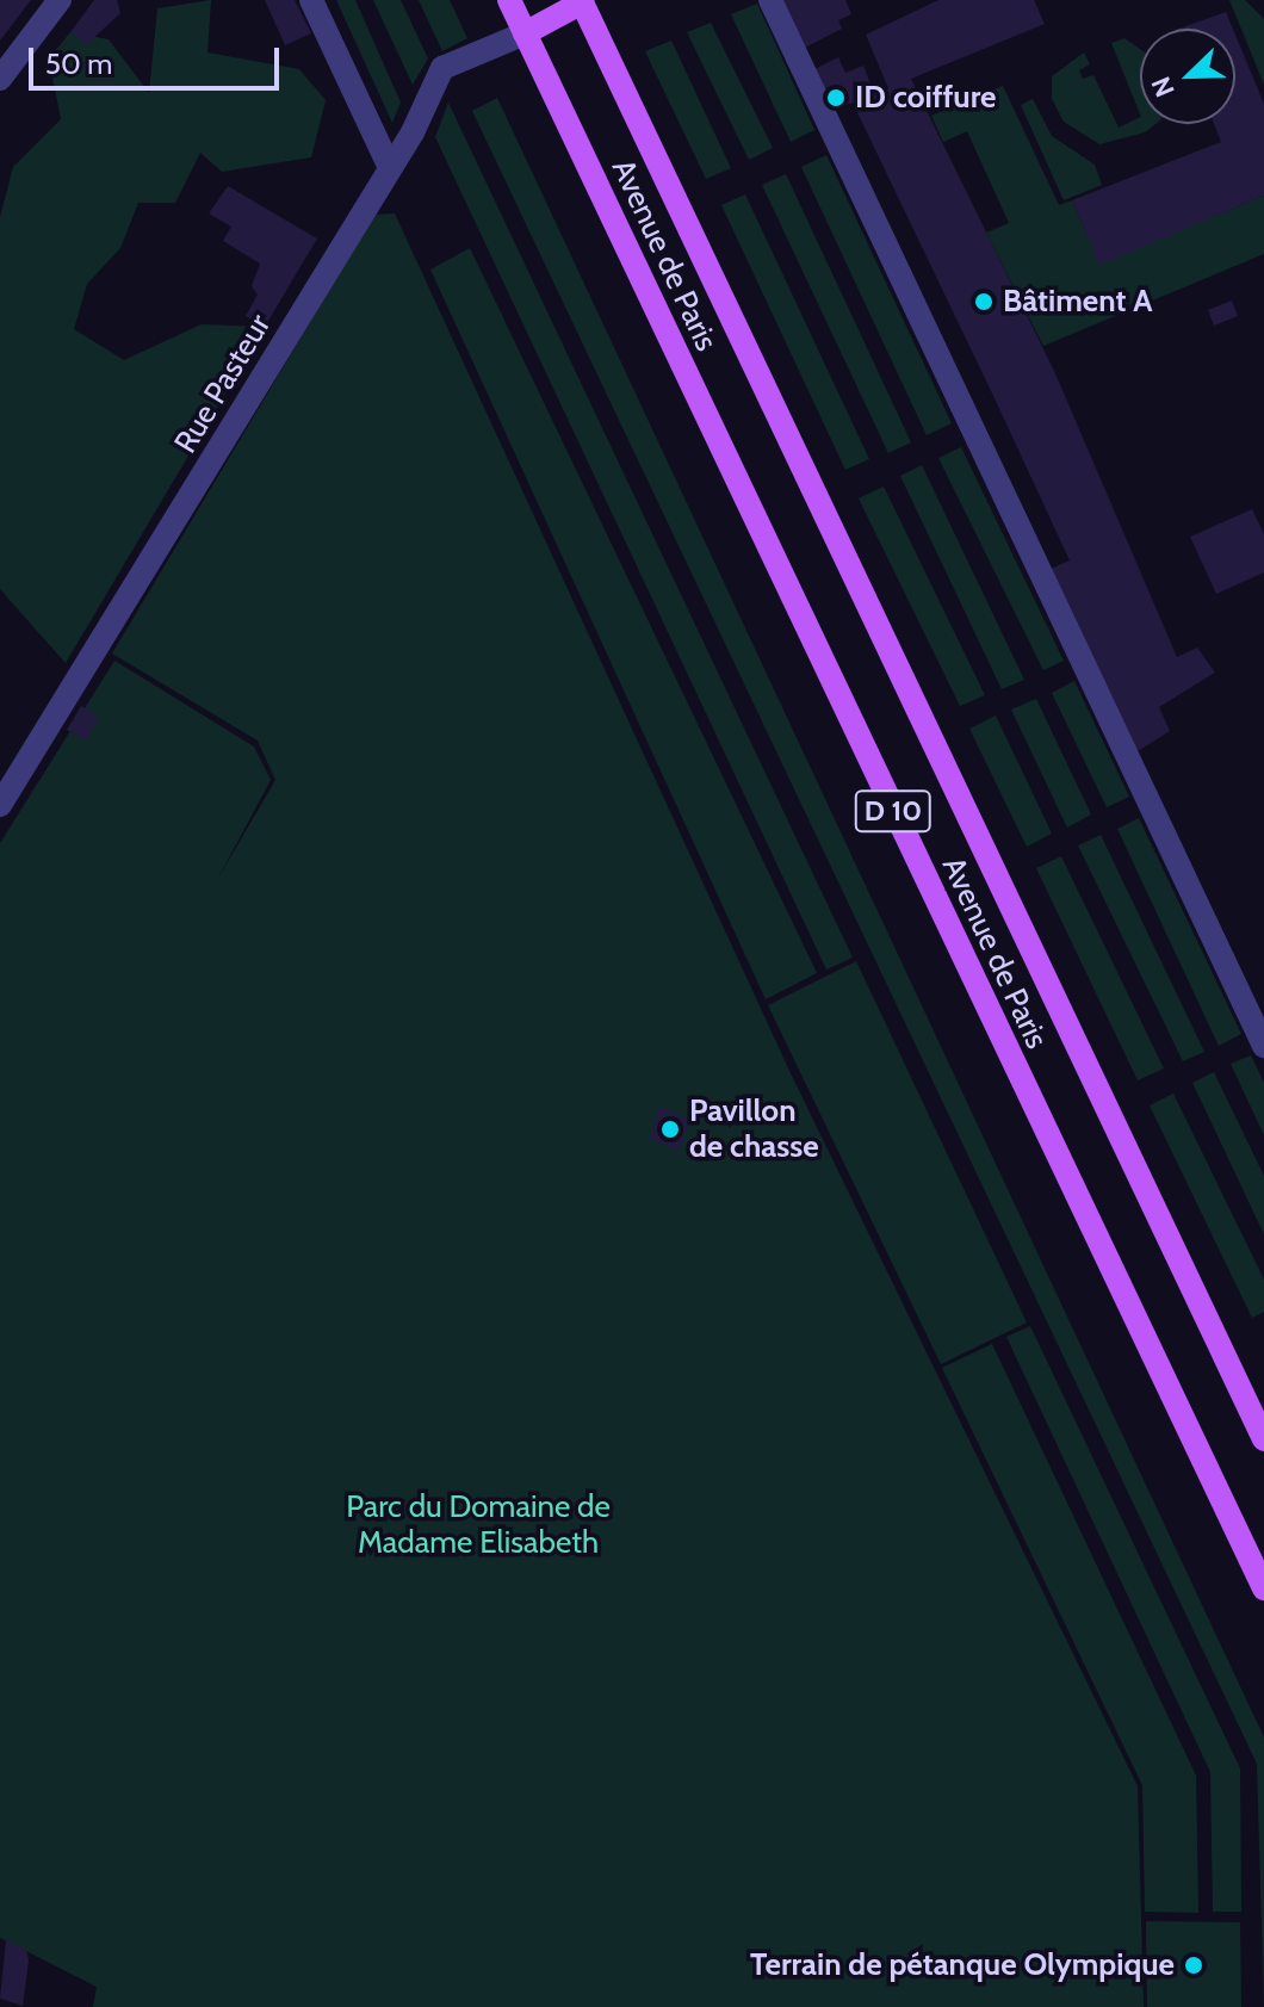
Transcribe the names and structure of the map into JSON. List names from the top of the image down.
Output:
{
  "streets": {
    "main road": ["Avenue de Paris", "D 10"],
    "street": ["Rue Pasteur"]
  },
  "crossings": [
    ["Avenue de Paris", "Rue Pasteur"]
  ],
  "parks": ["Parc du Domaine de Madame Elisabeth"],
  "places": [
    "ID coiffure",
    "Bâtiment A",
    "Pavillon de chasse",
    "Terrain de pétanque Olympique"
  ],
  "scale_bar": "50 m",
  "north": "bottom left"
}
